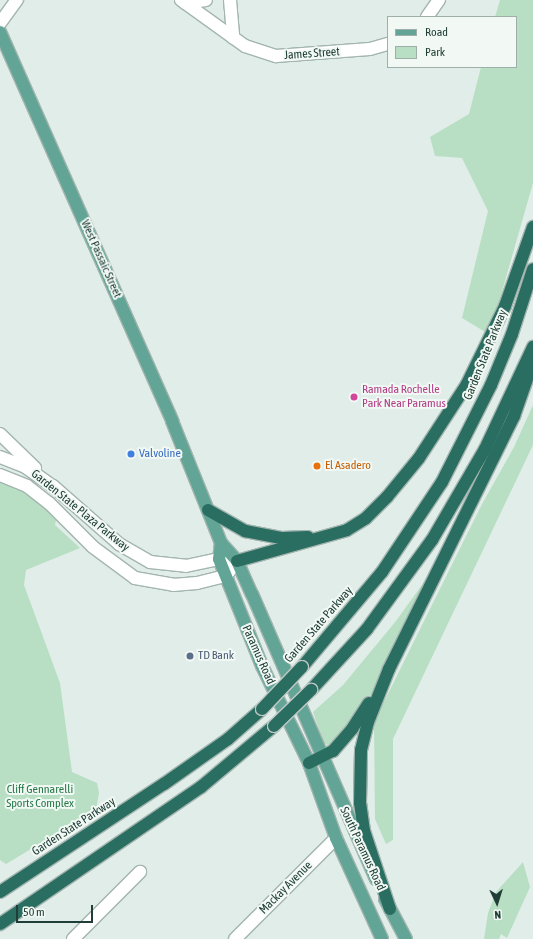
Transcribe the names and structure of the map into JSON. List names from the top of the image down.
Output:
{
  "streets": {
    "highway": ["Garden State Parkway"],
    "main road": ["West Passaic Street", "Paramus Road", "South Paramus Road"],
    "street": ["James Street", "Garden State Plaza Parkway", "Mackay Avenue"]
  },
  "crossings": [
    ["West Passaic Street", "Paramus Road"],
    ["Garden State Plaza Parkway", "Paramus Road"],
    ["Paramus Road", "South Paramus Road"],
    ["South Paramus Road", "Mackay Avenue"]
  ],
  "parks": ["Cliff Gennarelli Sports Complex"],
  "places": [
    "Ramada Rochelle Park Near Paramus",
    "Valvoline",
    "El Asadero",
    "TD Bank"
  ],
  "legend": ["Road", "Park"],
  "scale_bar": "50 m",
  "north": "bottom"
}
